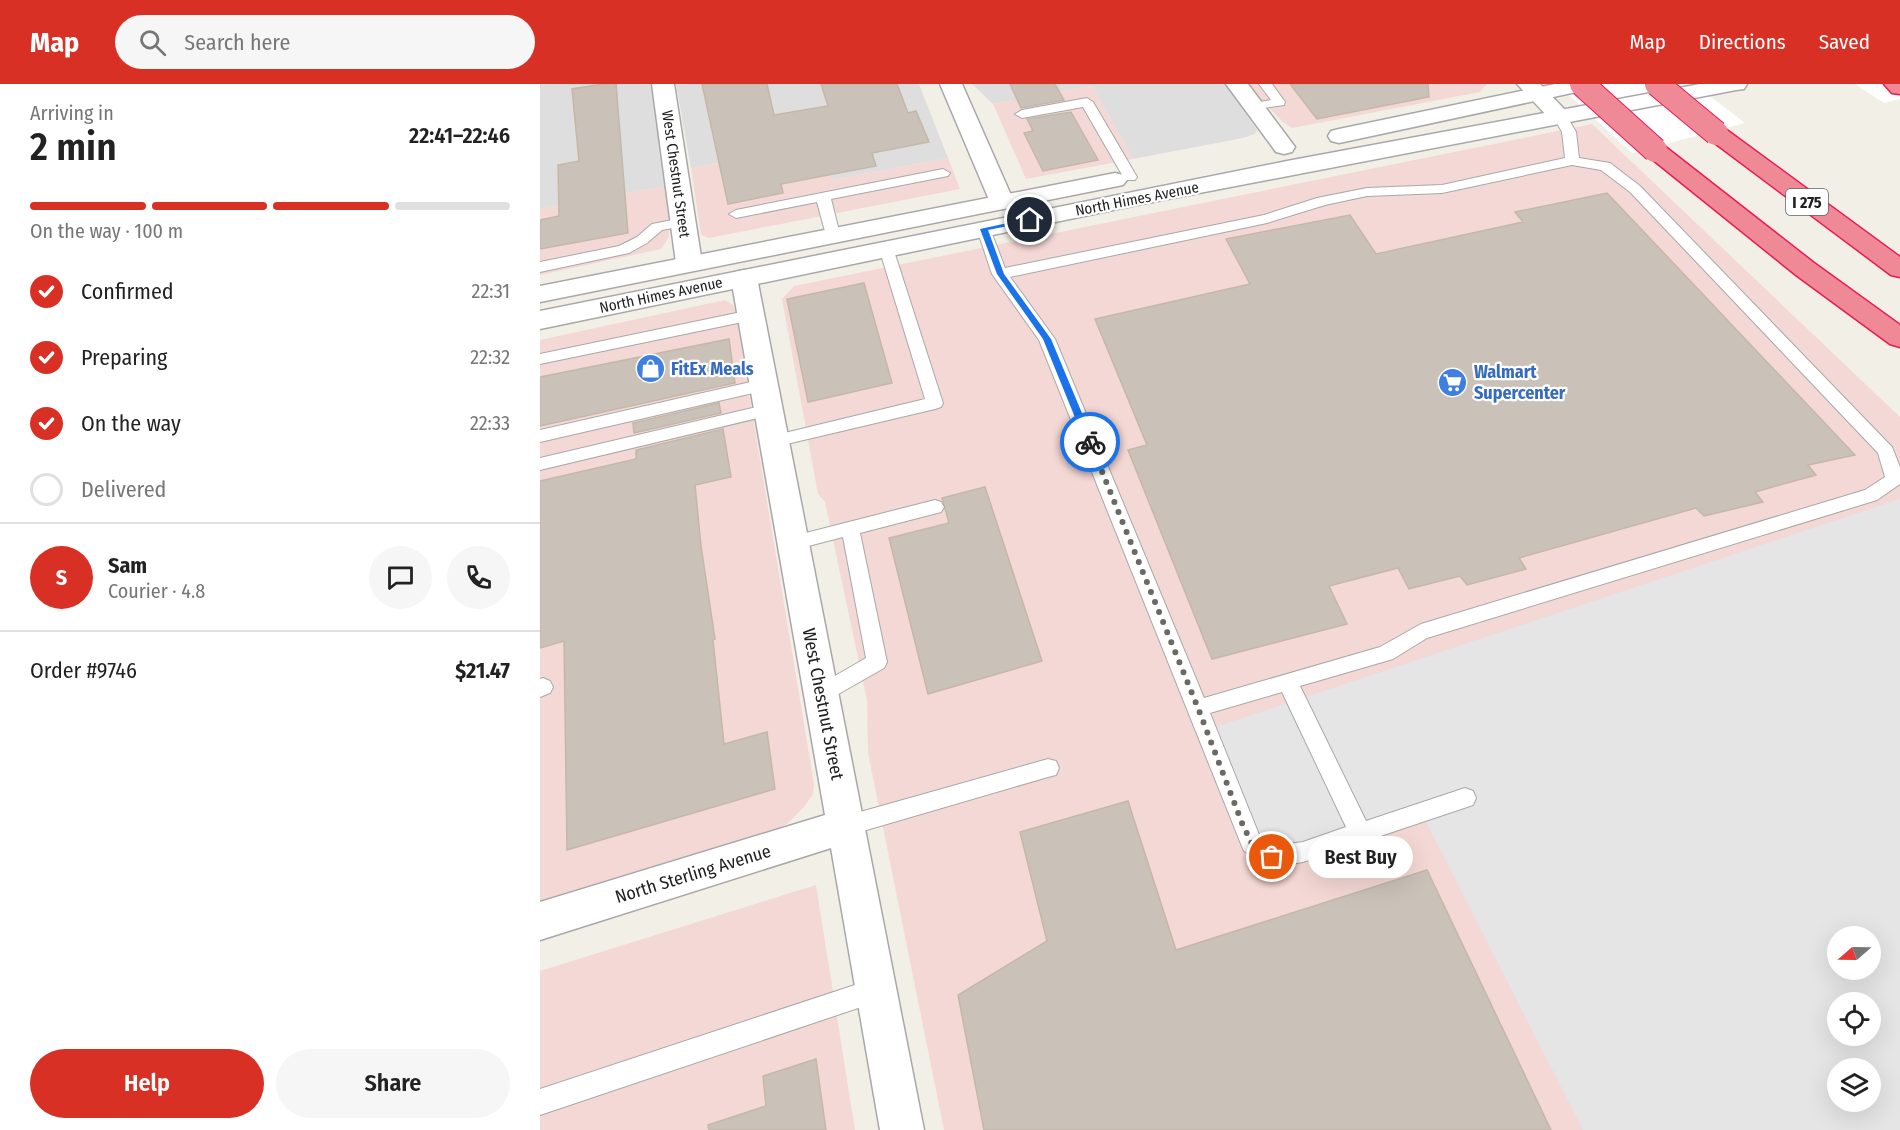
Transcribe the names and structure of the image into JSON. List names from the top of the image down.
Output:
{
  "streets": {
    "highway": ["I 275"],
    "street": ["West Chestnut Street", "North Himes Avenue", "North Sterling Avenue"]
  },
  "crossings": [
    ["West Chestnut Street", "North Himes Avenue"],
    ["West Chestnut Street", "North Sterling Avenue"]
  ],
  "places": {
    "shop": ["FitEx Meals"],
    "supermarket": ["Walmart Supercenter"],
    "other": ["Best Buy"]
  },
  "north": "left",
  "page": {
    "header": "Map",
    "search": "Search here",
    "nav": ["Map", "Directions", "Saved"],
    "heading": ["2 min", "Arriving in", "22:41–22:46"],
    "panel": [
      "Sam",
      "Courier · 4.8",
      "Order #9746",
      "$21.47"
    ],
    "bar": "On the way · 100 m",
    "list": [
      ["Confirmed", "22:31"],
      ["Preparing", "22:32"],
      ["On the way", "22:33"],
      "Delivered"
    ],
    "round": "S",
    "bubble": "Best Buy",
    "buttons": ["Help", "Share"]
  }
}
